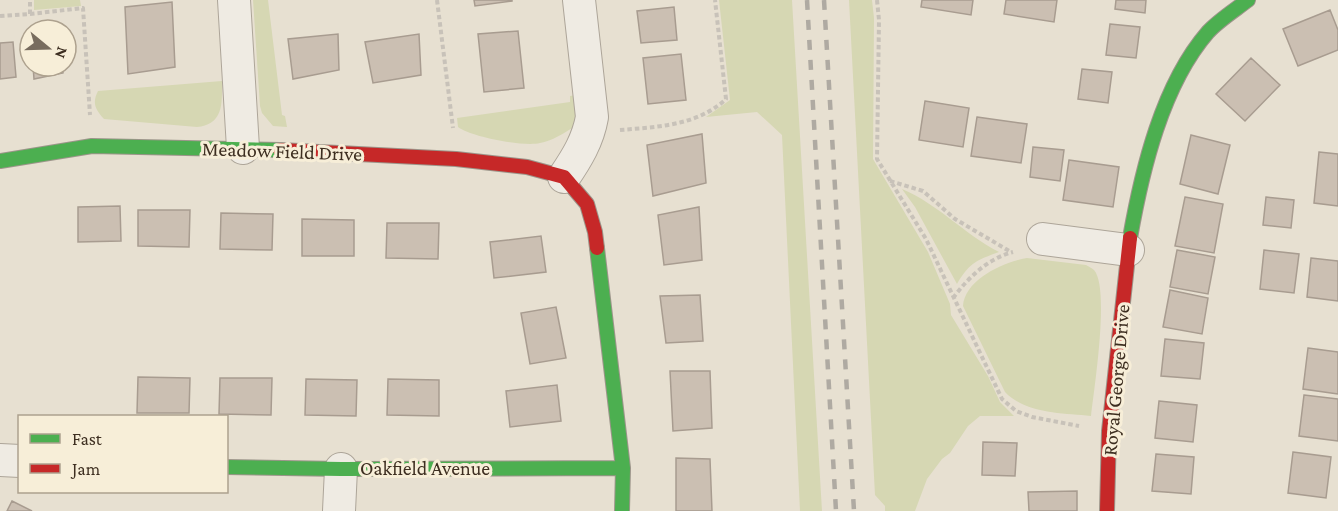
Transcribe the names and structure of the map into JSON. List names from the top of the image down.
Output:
{
  "streets": {
    "street": ["Meadow Field Drive", "Royal George Drive", "Oakfield Avenue"]
  },
  "legend": ["Fast", "Jam"],
  "north": "right"
}
